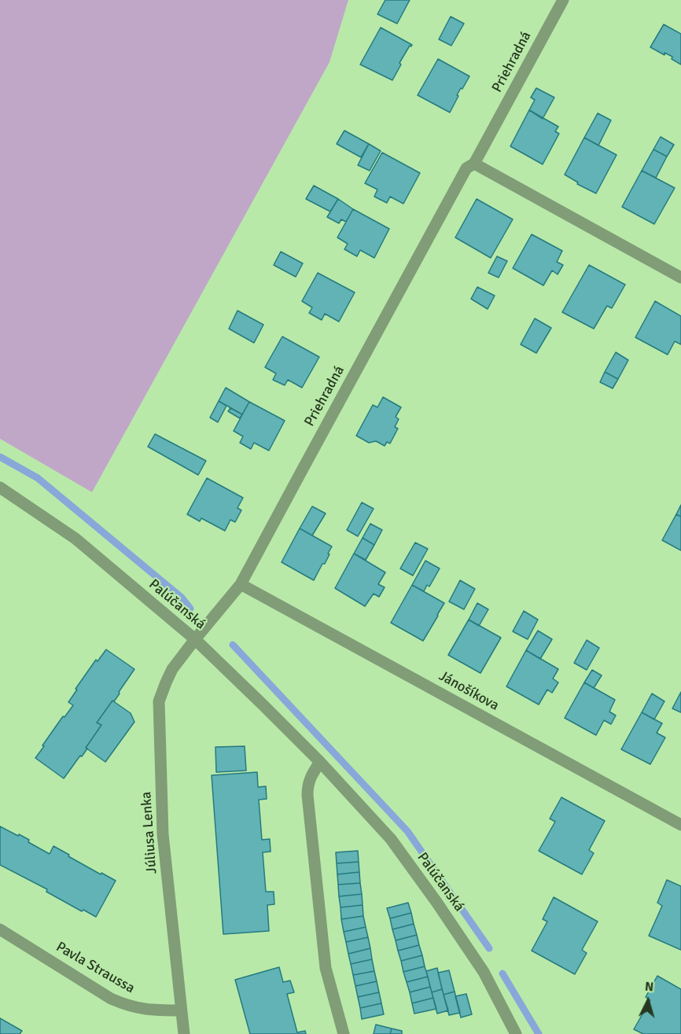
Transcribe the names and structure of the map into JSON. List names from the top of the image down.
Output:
{
  "streets": {
    "street": [
      "Priehradná",
      "Palúčanská",
      "Jánošíkova",
      "Júliusa Lenka",
      "Pavla Straussa"
    ]
  },
  "crossings": [
    ["Priehradná", "Palúčanská"],
    ["Priehradná", "Jánošíkova"],
    ["Priehradná", "Júliusa Lenka"],
    ["Palúčanská", "Júliusa Lenka"],
    ["Júliusa Lenka", "Pavla Straussa"]
  ],
  "north": "top"
}
